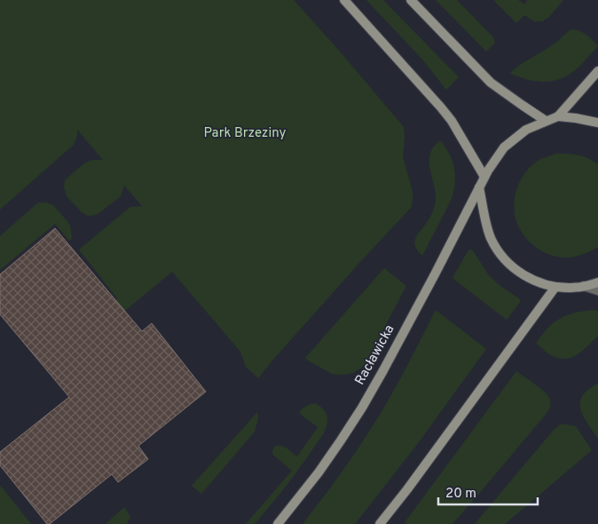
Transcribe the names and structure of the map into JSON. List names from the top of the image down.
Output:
{
  "streets": {
    "street": ["Racławicka"]
  },
  "parks": ["Park Brzeziny"],
  "scale_bar": "20 m"
}
